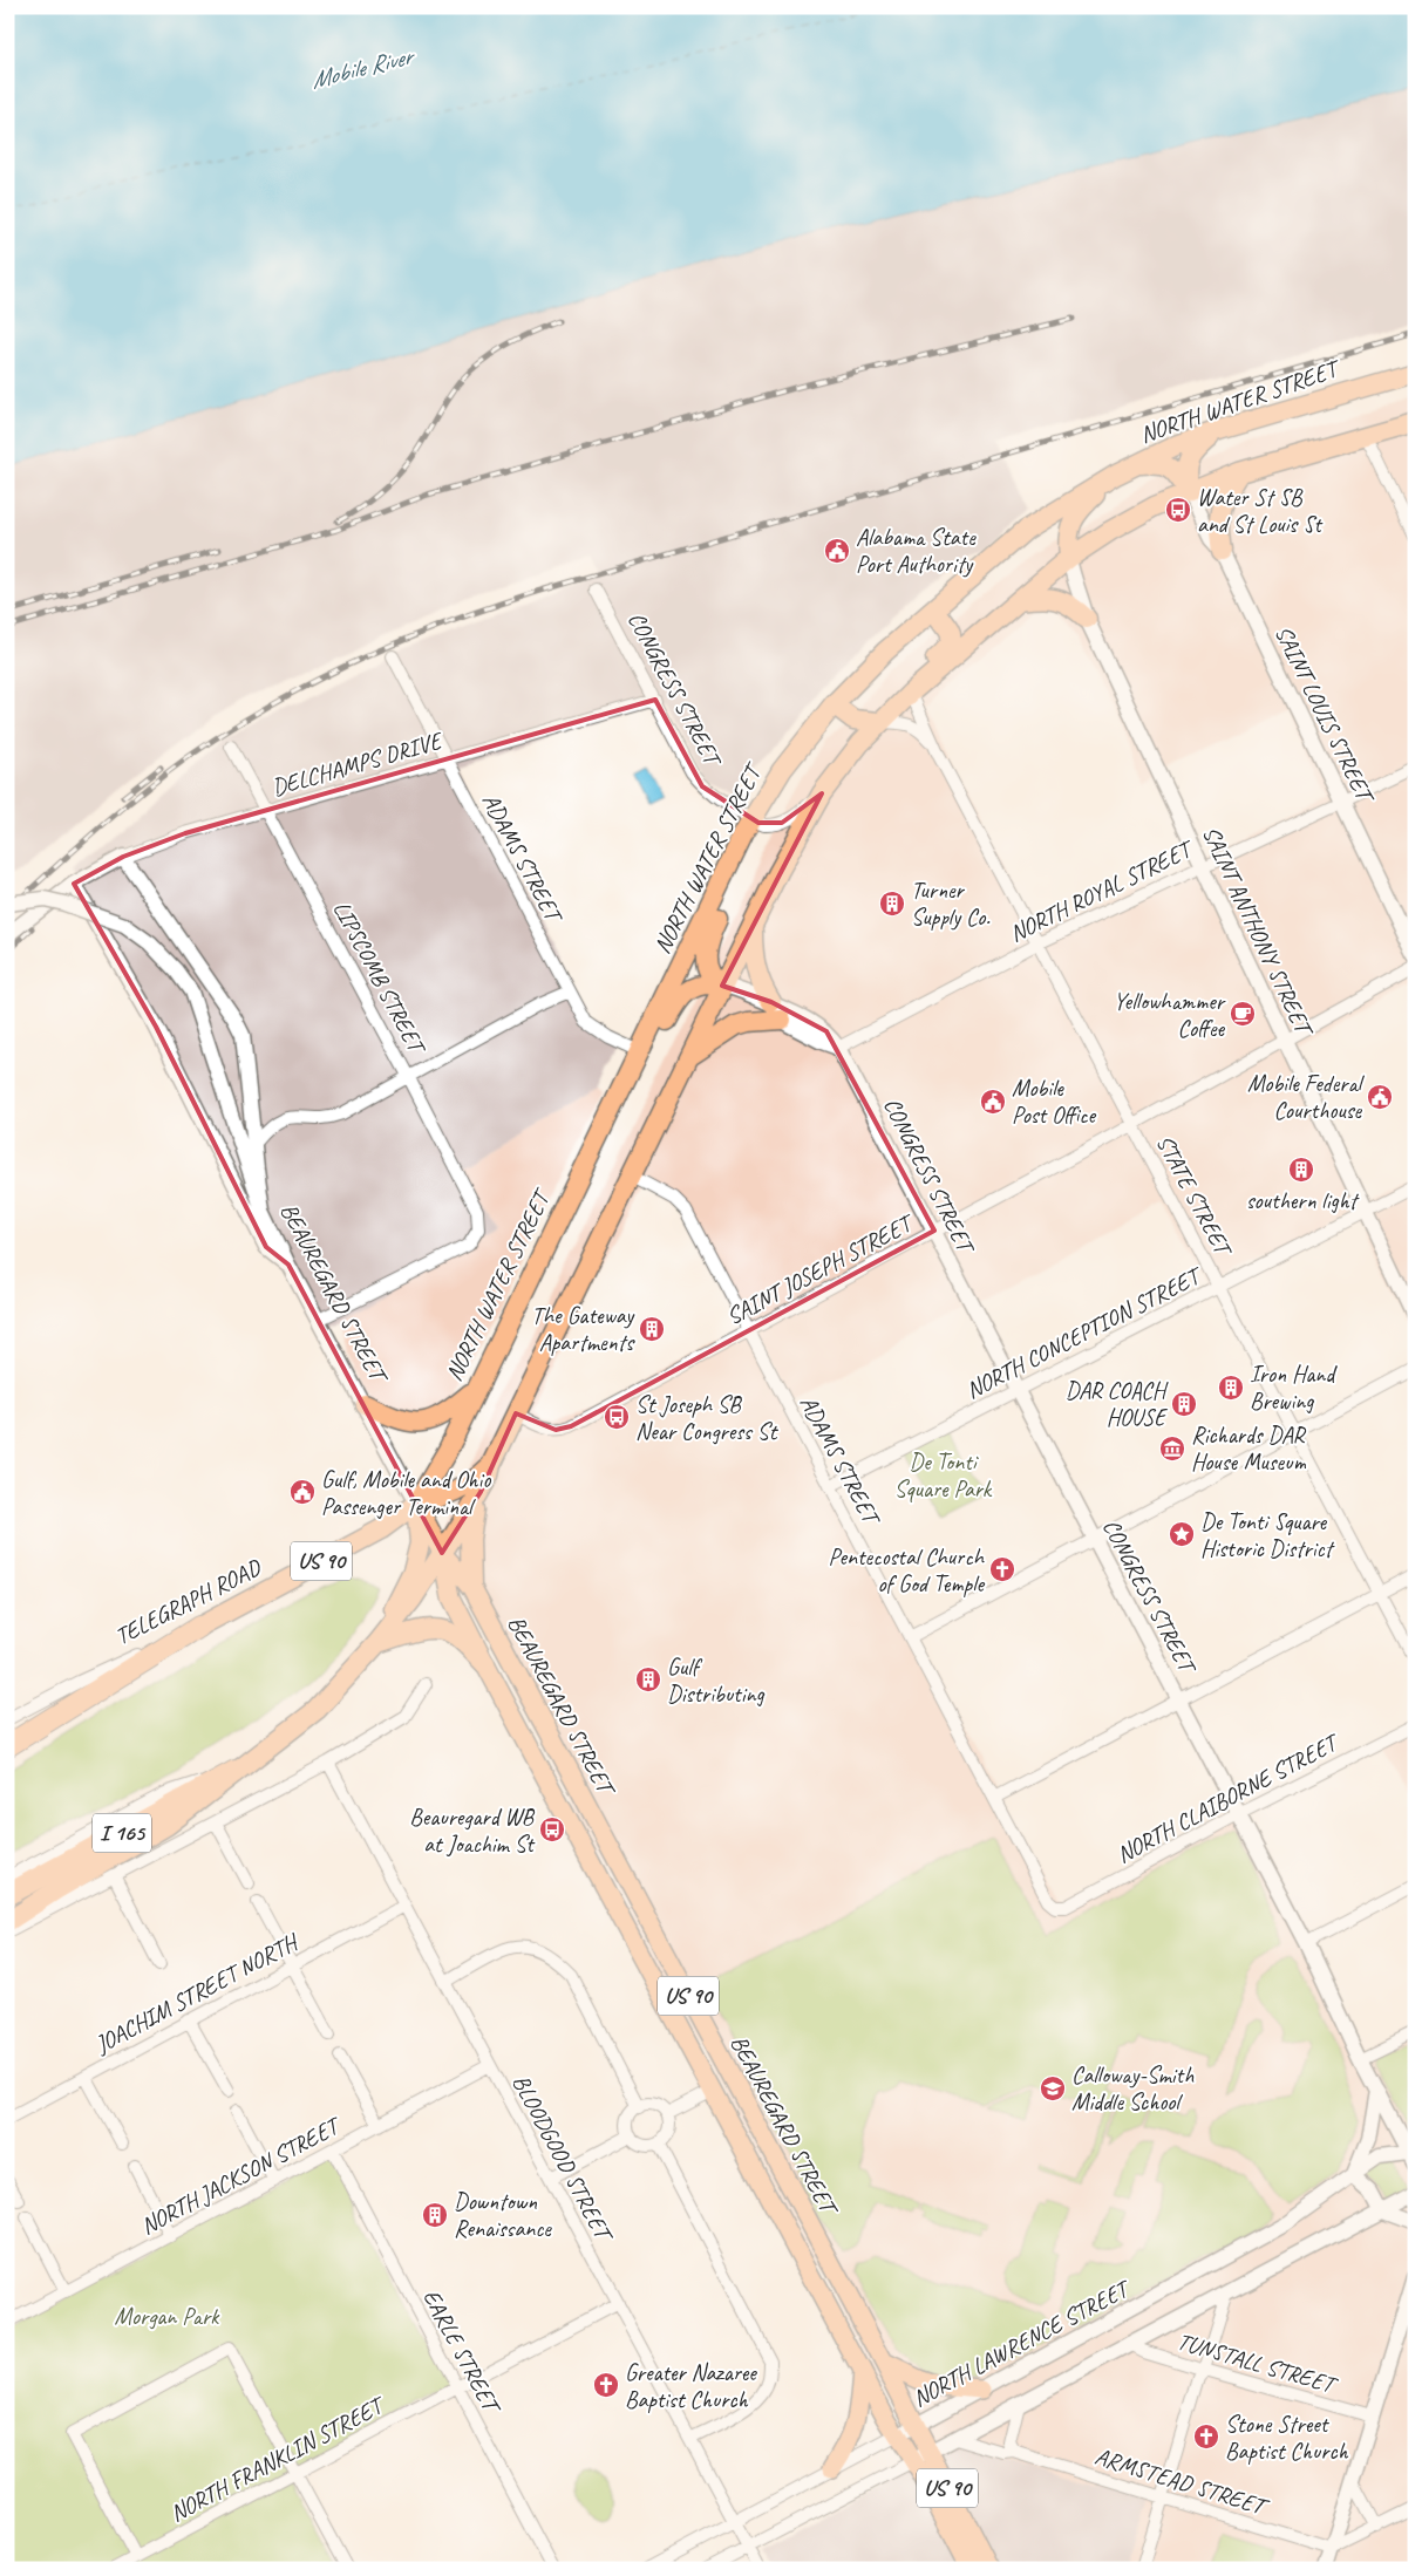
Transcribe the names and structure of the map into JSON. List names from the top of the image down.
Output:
{
  "streets": {
    "highway": [
      "NORTH WATER STREET",
      "US 90",
      "TELEGRAPH ROAD",
      "I 165"
    ],
    "main road": ["BEAUREGARD STREET"],
    "street": [
      "CONGRESS STREET",
      "SAINT LOUIS STREET",
      "DELCHAMPS DRIVE",
      "ADAMS STREET",
      "NORTH ROYAL STREET",
      "SAINT ANTHONY STREET",
      "LIPSCOMB STREET",
      "STATE STREET",
      "SAINT JOSEPH STREET",
      "NORTH CONCEPTION STREET",
      "NORTH CLAIBORNE STREET",
      "JOACHIM STREET NORTH",
      "BLOODGOOD STREET",
      "NORTH JACKSON STREET",
      "NORTH LAWRENCE STREET",
      "EARLE STREET",
      "TUNSTALL STREET",
      "NORTH FRANKLIN STREET",
      "ARMSTEAD STREET"
    ]
  },
  "crossings": [
    ["NORTH WATER STREET", "CONGRESS STREET"],
    ["NORTH WATER STREET", "ADAMS STREET"],
    ["NORTH WATER STREET", "BEAUREGARD STREET"],
    ["NORTH WATER STREET", "TELEGRAPH ROAD"],
    ["CONGRESS STREET", "DELCHAMPS DRIVE"],
    ["CONGRESS STREET", "NORTH ROYAL STREET"],
    ["CONGRESS STREET", "SAINT JOSEPH STREET"],
    ["CONGRESS STREET", "NORTH CONCEPTION STREET"],
    ["CONGRESS STREET", "NORTH CLAIBORNE STREET"],
    ["CONGRESS STREET", "NORTH LAWRENCE STREET"],
    ["SAINT LOUIS STREET", "NORTH ROYAL STREET"],
    ["DELCHAMPS DRIVE", "ADAMS STREET"],
    ["DELCHAMPS DRIVE", "LIPSCOMB STREET"],
    ["ADAMS STREET", "SAINT JOSEPH STREET"],
    ["ADAMS STREET", "NORTH CONCEPTION STREET"],
    ["ADAMS STREET", "NORTH CLAIBORNE STREET"],
    ["NORTH ROYAL STREET", "SAINT ANTHONY STREET"],
    ["NORTH ROYAL STREET", "STATE STREET"],
    ["SAINT ANTHONY STREET", "SAINT JOSEPH STREET"],
    ["SAINT ANTHONY STREET", "NORTH CONCEPTION STREET"],
    ["LIPSCOMB STREET", "BEAUREGARD STREET"],
    ["STATE STREET", "SAINT JOSEPH STREET"],
    ["STATE STREET", "NORTH CONCEPTION STREET"],
    ["BEAUREGARD STREET", "US 90"],
    ["BEAUREGARD STREET", "TELEGRAPH ROAD"],
    ["BEAUREGARD STREET", "NORTH LAWRENCE STREET"],
    ["JOACHIM STREET NORTH", "BLOODGOOD STREET"],
    ["BLOODGOOD STREET", "NORTH JACKSON STREET"],
    ["BLOODGOOD STREET", "NORTH LAWRENCE STREET"],
    ["BLOODGOOD STREET", "NORTH FRANKLIN STREET"],
    ["NORTH JACKSON STREET", "EARLE STREET"],
    ["EARLE STREET", "NORTH FRANKLIN STREET"]
  ],
  "water": ["Mobile River"],
  "parks": ["De Tonti Square Park", "Morgan Park"],
  "places": {
    "bus stop": ["Water St SB and St Louis St", "St Joseph SB Near Congress St", "Beauregard WB at Joachim St"],
    "public building": [
      "Alabama State Port Authority",
      "Mobile Federal Courthouse",
      "Mobile Post Office",
      "Gulf, Mobile and Ohio Passenger Terminal"
    ],
    "building": [
      "Turner Supply Co.",
      "southern light",
      "The Gateway Apartments",
      "Iron Hand Brewing",
      "DAR COACH HOUSE",
      "Gulf Distributing",
      "Downtown Renaissance"
    ],
    "cafe": ["Yellowhammer Coffee"],
    "museum": ["Richards DAR House Museum"],
    "place": ["De Tonti Square Historic District"],
    "church": ["Pentecostal Church of God Temple", "Greater Nazaree Baptist Church", "Stone Street Baptist Church"],
    "school or university": ["Calloway-Smith Middle School"]
  }
}
